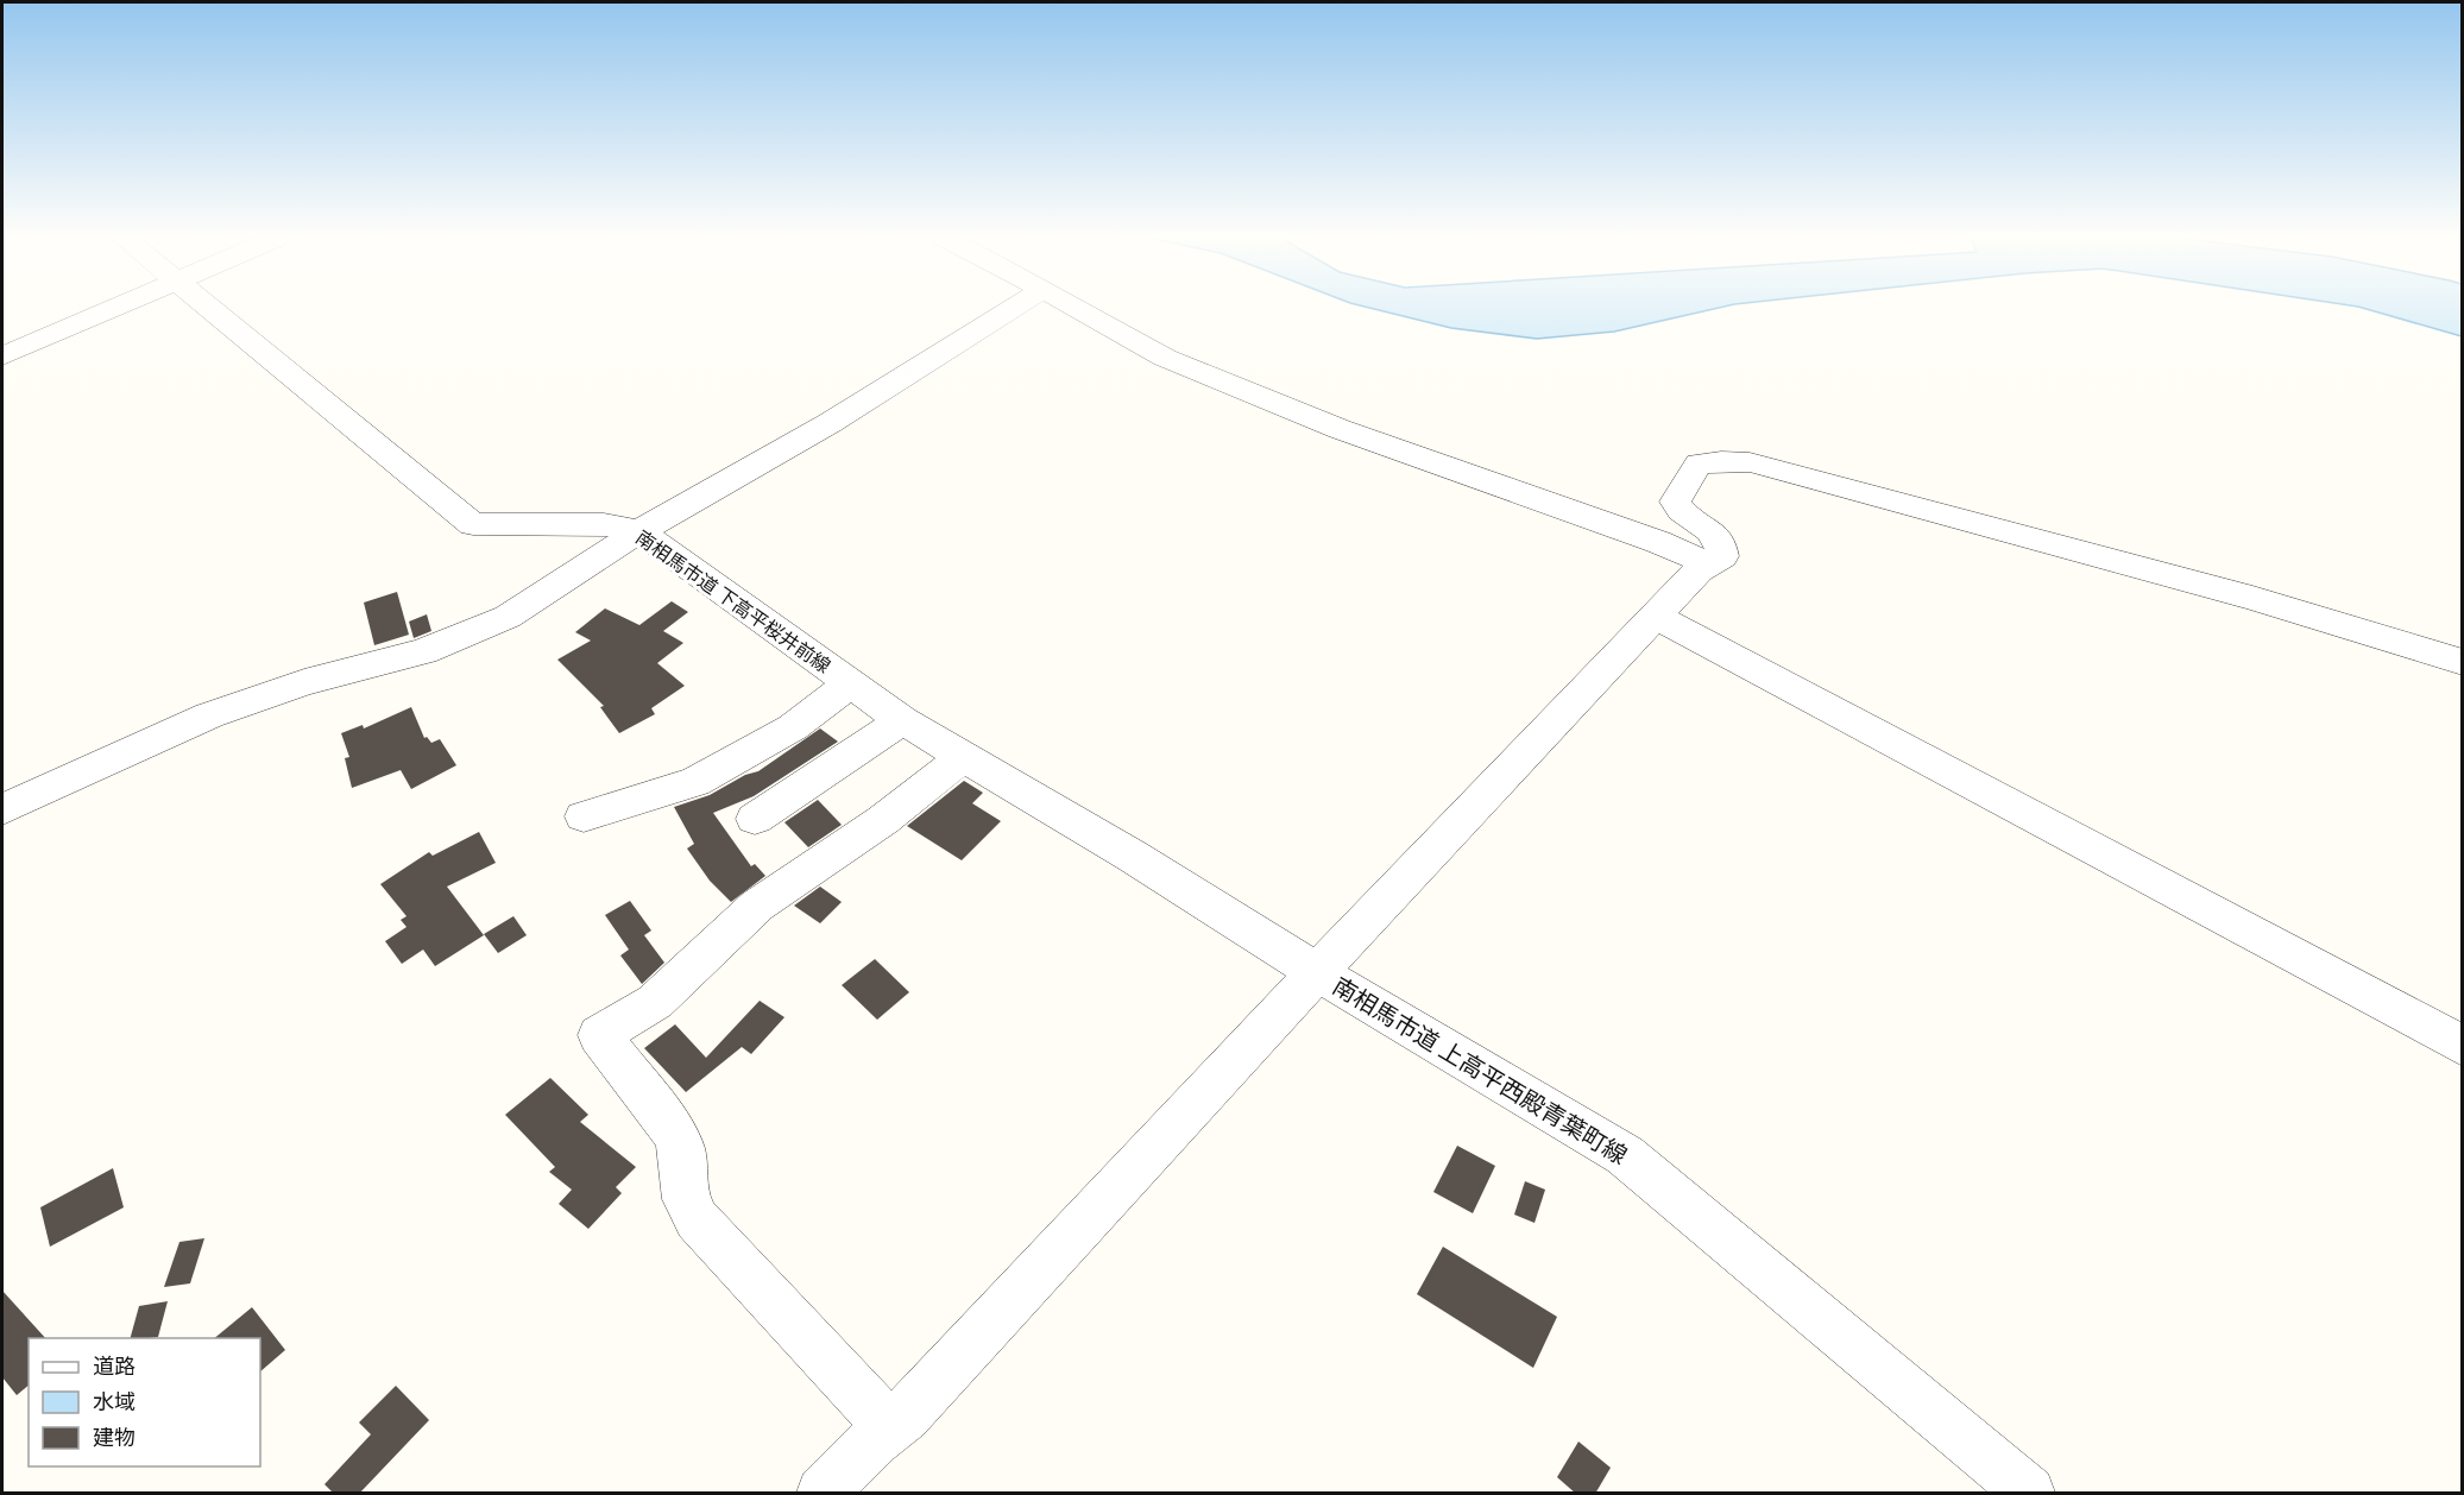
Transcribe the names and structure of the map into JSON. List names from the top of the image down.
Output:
{
  "streets": {
    "street": ["南相馬市道 下高平桜井前線", "南相馬市道 上高平西殿青葉町線"]
  },
  "crossings": [
    ["南相馬市道 下高平桜井前線", "南相馬市道 上高平西殿青葉町線"]
  ],
  "legend": ["道路", "水域", "建物"]
}
